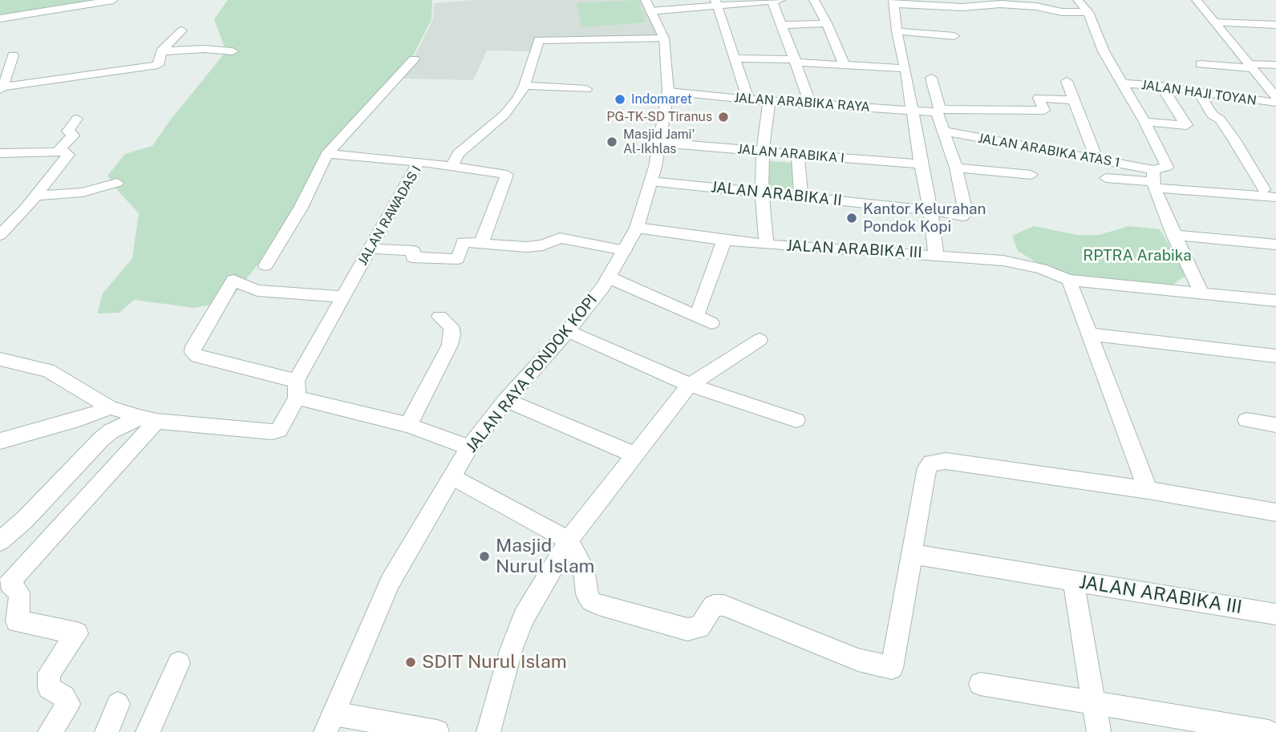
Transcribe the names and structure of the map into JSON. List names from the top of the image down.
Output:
{
  "streets": {
    "street": [
      "JALAN HAJI TOYAN",
      "JALAN ARABIKA RAYA",
      "JALAN ARABIKA ATAS 1",
      "JALAN ARABIKA I",
      "JALAN ARABIKA II",
      "JALAN RAWADAS I",
      "JALAN ARABIKA III",
      "JALAN RAYA PONDOK KOPI"
    ]
  },
  "crossings": [
    ["JALAN ARABIKA RAYA", "JALAN RAYA PONDOK KOPI"],
    ["JALAN ARABIKA I", "JALAN RAYA PONDOK KOPI"],
    ["JALAN ARABIKA II", "JALAN RAYA PONDOK KOPI"],
    ["JALAN ARABIKA III", "JALAN RAYA PONDOK KOPI"]
  ],
  "parks": ["RPTRA Arabika"],
  "places": [
    "Indomaret",
    "PG-TK-SD Tiranus",
    "Masjid Jami' Al-Ikhlas",
    "Kantor Kelurahan Pondok Kopi",
    "Masjid Nurul Islam",
    "SDIT Nurul Islam"
  ]
}
